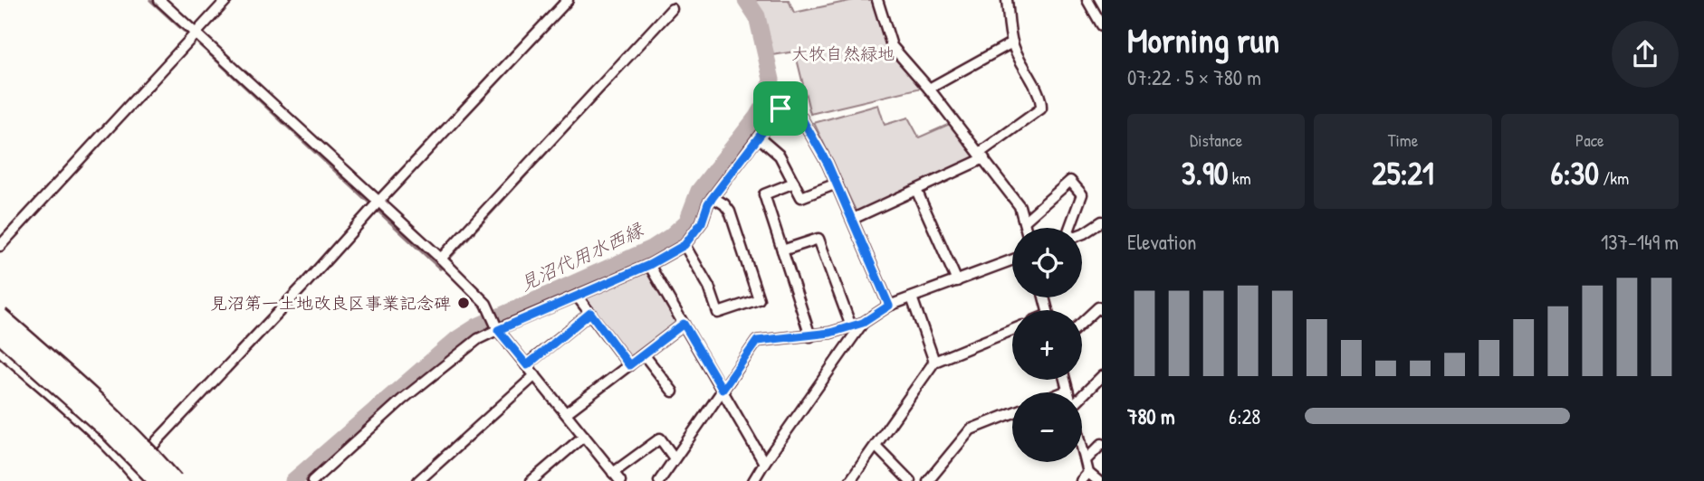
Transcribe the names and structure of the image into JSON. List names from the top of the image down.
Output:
{
  "water": ["見沼代用水西縁"],
  "parks": ["大牧自然緑地"],
  "places": ["見沼第一土地改良区事業記念碑"],
  "page": {
    "heading": ["Morning run", "07:22 · 5 × 780 m"],
    "stats": [
      ["Distance", "3.90 km"],
      ["Time", "25:21"],
      ["Pace", "6:30 /km"]
    ],
    "chart": ["Elevation", "137–149 m"],
    "map_buttons": ["+", "−"],
    "list": [
      {
        "name": "780 m",
        "note": "6:28"
      }
    ]
  }
}
